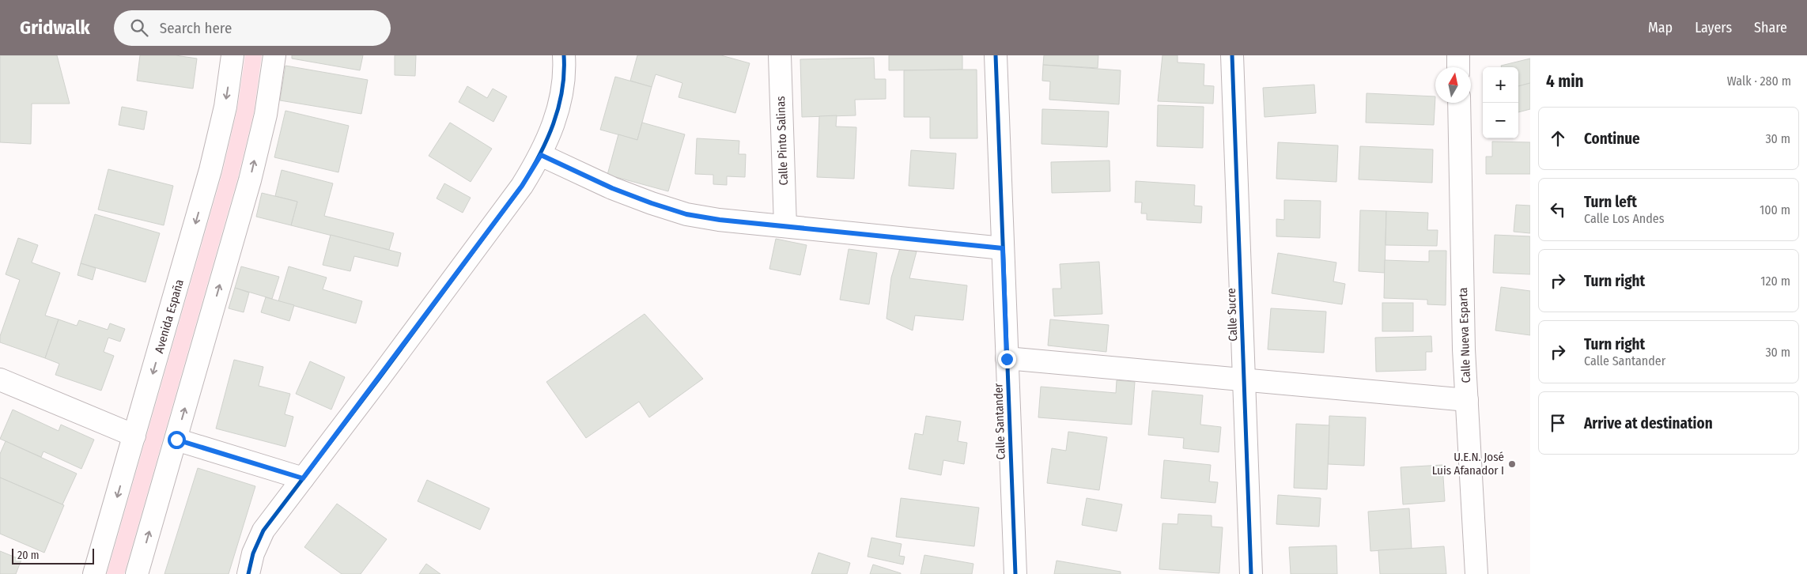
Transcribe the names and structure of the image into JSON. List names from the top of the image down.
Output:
{
  "streets": {
    "street": [
      "Calle Pinto Salinas",
      "Calle Sucre",
      "Avenida España",
      "Calle Nueva Esparta",
      "Calle Santander"
    ]
  },
  "places": ["U.E.N. José Luis Afanador I"],
  "scale_bar": "20 m",
  "north": "top",
  "page": {
    "header": "Gridwalk",
    "search": "Search here",
    "nav": ["Map", "Layers", "Share"],
    "heading": ["4 min", "Walk · 280 m"],
    "map_buttons": ["+", "−"],
    "list": [
      ["Continue", "30 m"],
      ["Turn left", "Calle Los Andes", "100 m"],
      ["Turn right", "120 m"],
      ["Turn right", "Calle Santander", "30 m"],
      "Arrive at destination"
    ],
    "scale": "20 m"
  }
}
